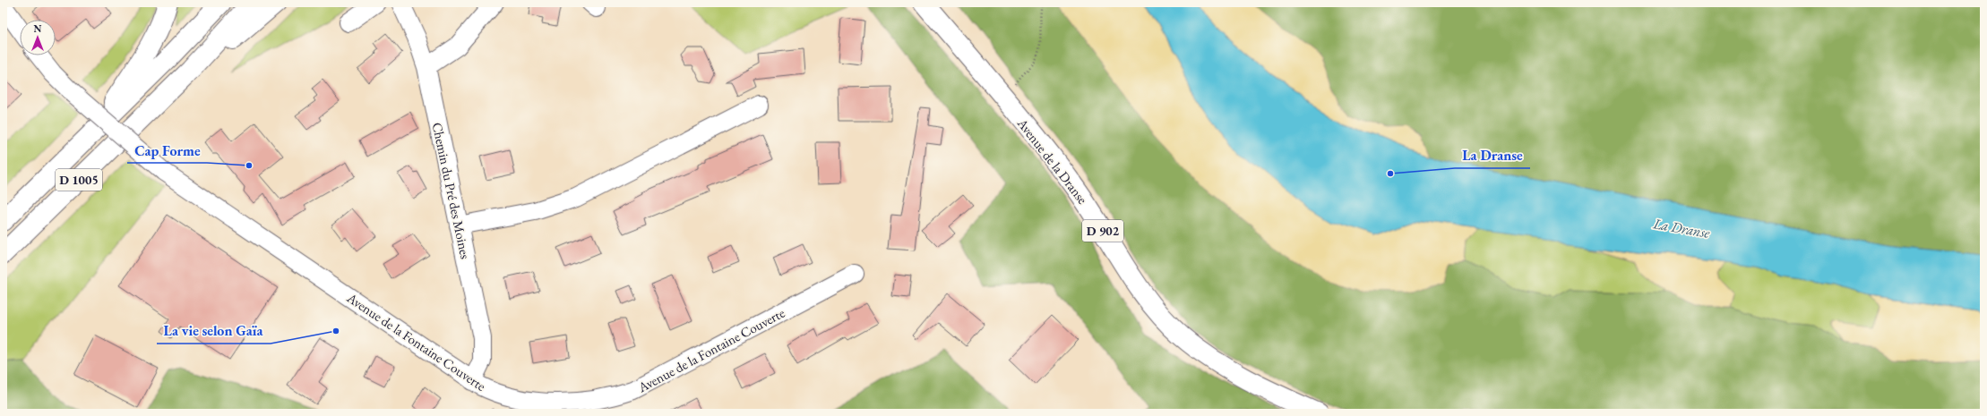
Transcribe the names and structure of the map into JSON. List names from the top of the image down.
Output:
{
  "streets": {
    "main road": ["Avenue de la Dranse", "D 1005", "D 902"],
    "street": ["Chemin du Pré des Moines", "Avenue de la Fontaine Couverte"]
  },
  "crossings": [
    ["Chemin du Pré des Moines", "Avenue de la Fontaine Couverte"]
  ],
  "water": ["La Dranse"],
  "places": ["Cap Forme", "La Dranse", "La vie selon Gaïa"],
  "north": "top"
}
